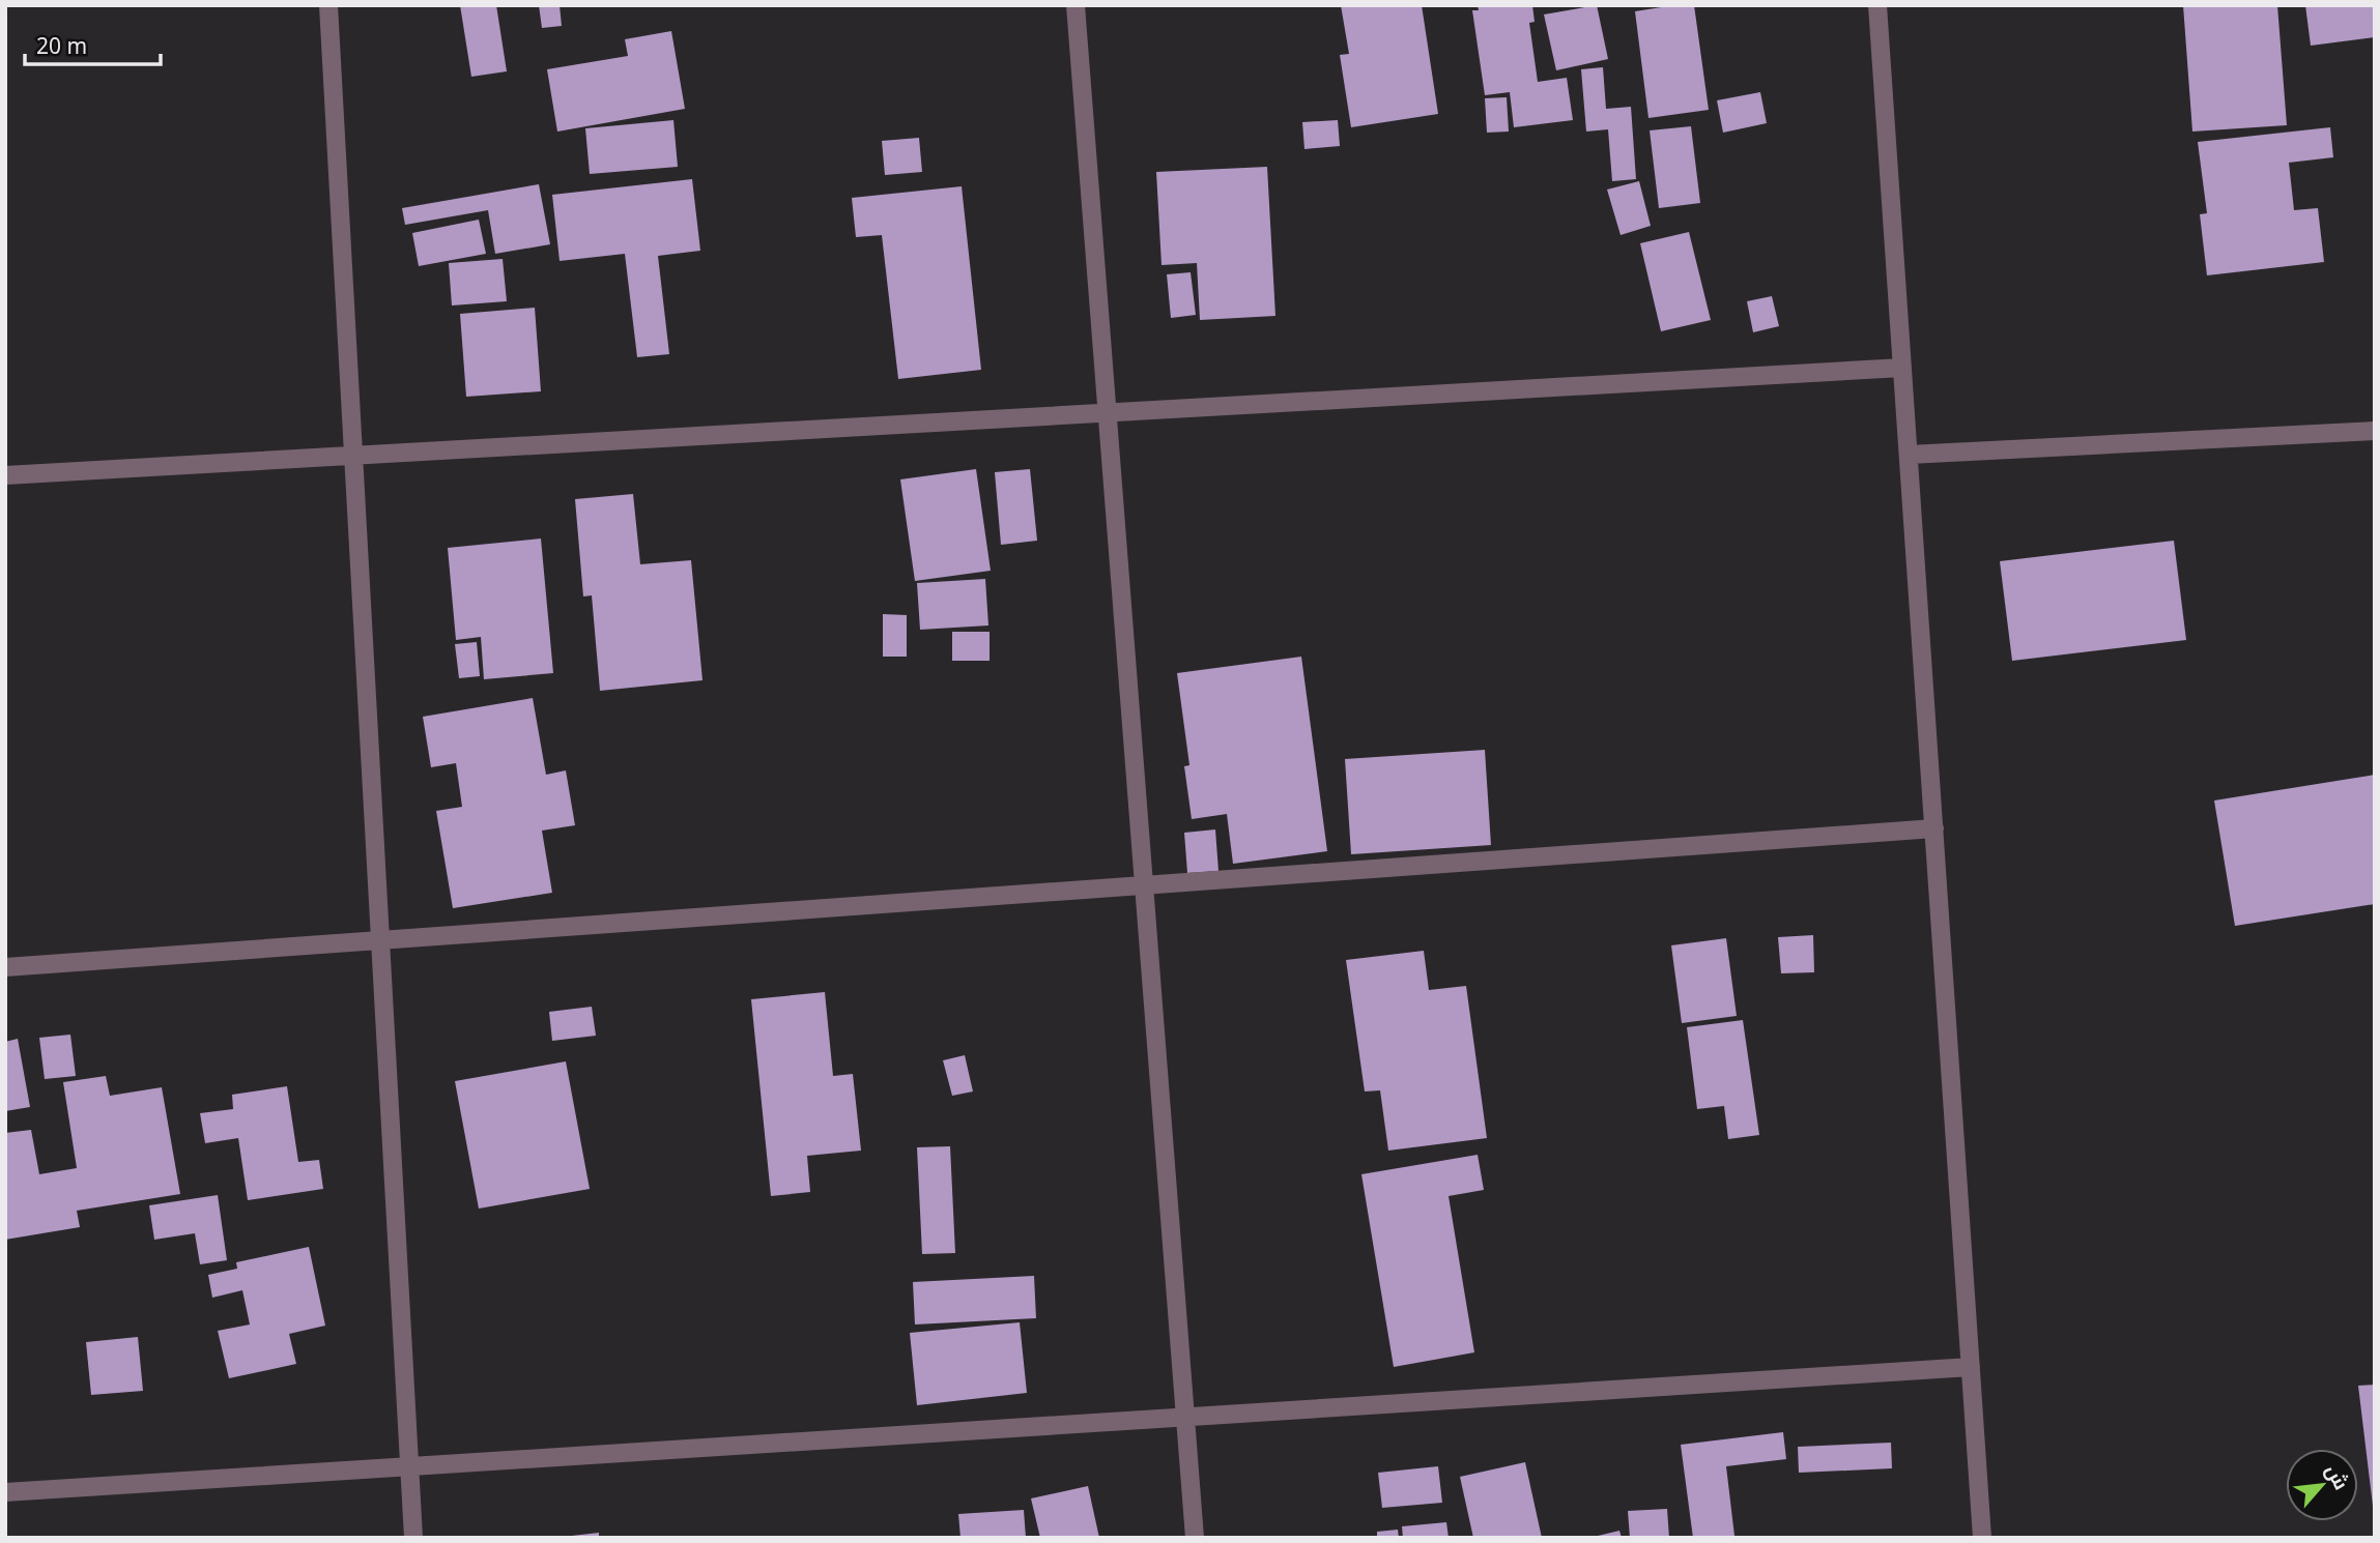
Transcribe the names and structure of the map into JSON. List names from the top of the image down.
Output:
{
  "scale_bar": "20 m",
  "north": "top right"
}
